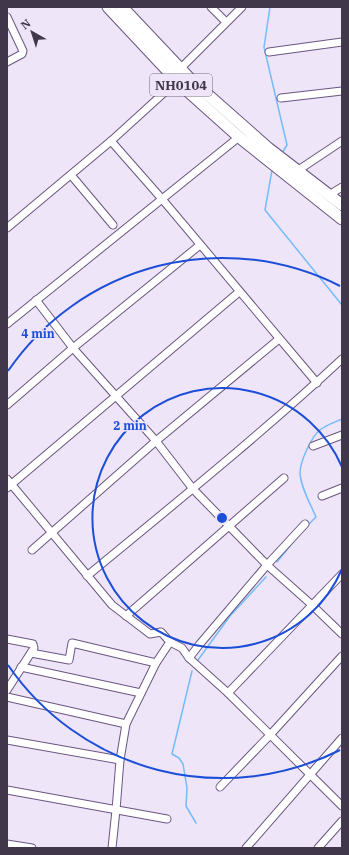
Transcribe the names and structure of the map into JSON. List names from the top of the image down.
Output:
{
  "streets": {
    "highway": ["NH0104"]
  },
  "north": "top left",
  "rings": ["4 min", "2 min"]
}
